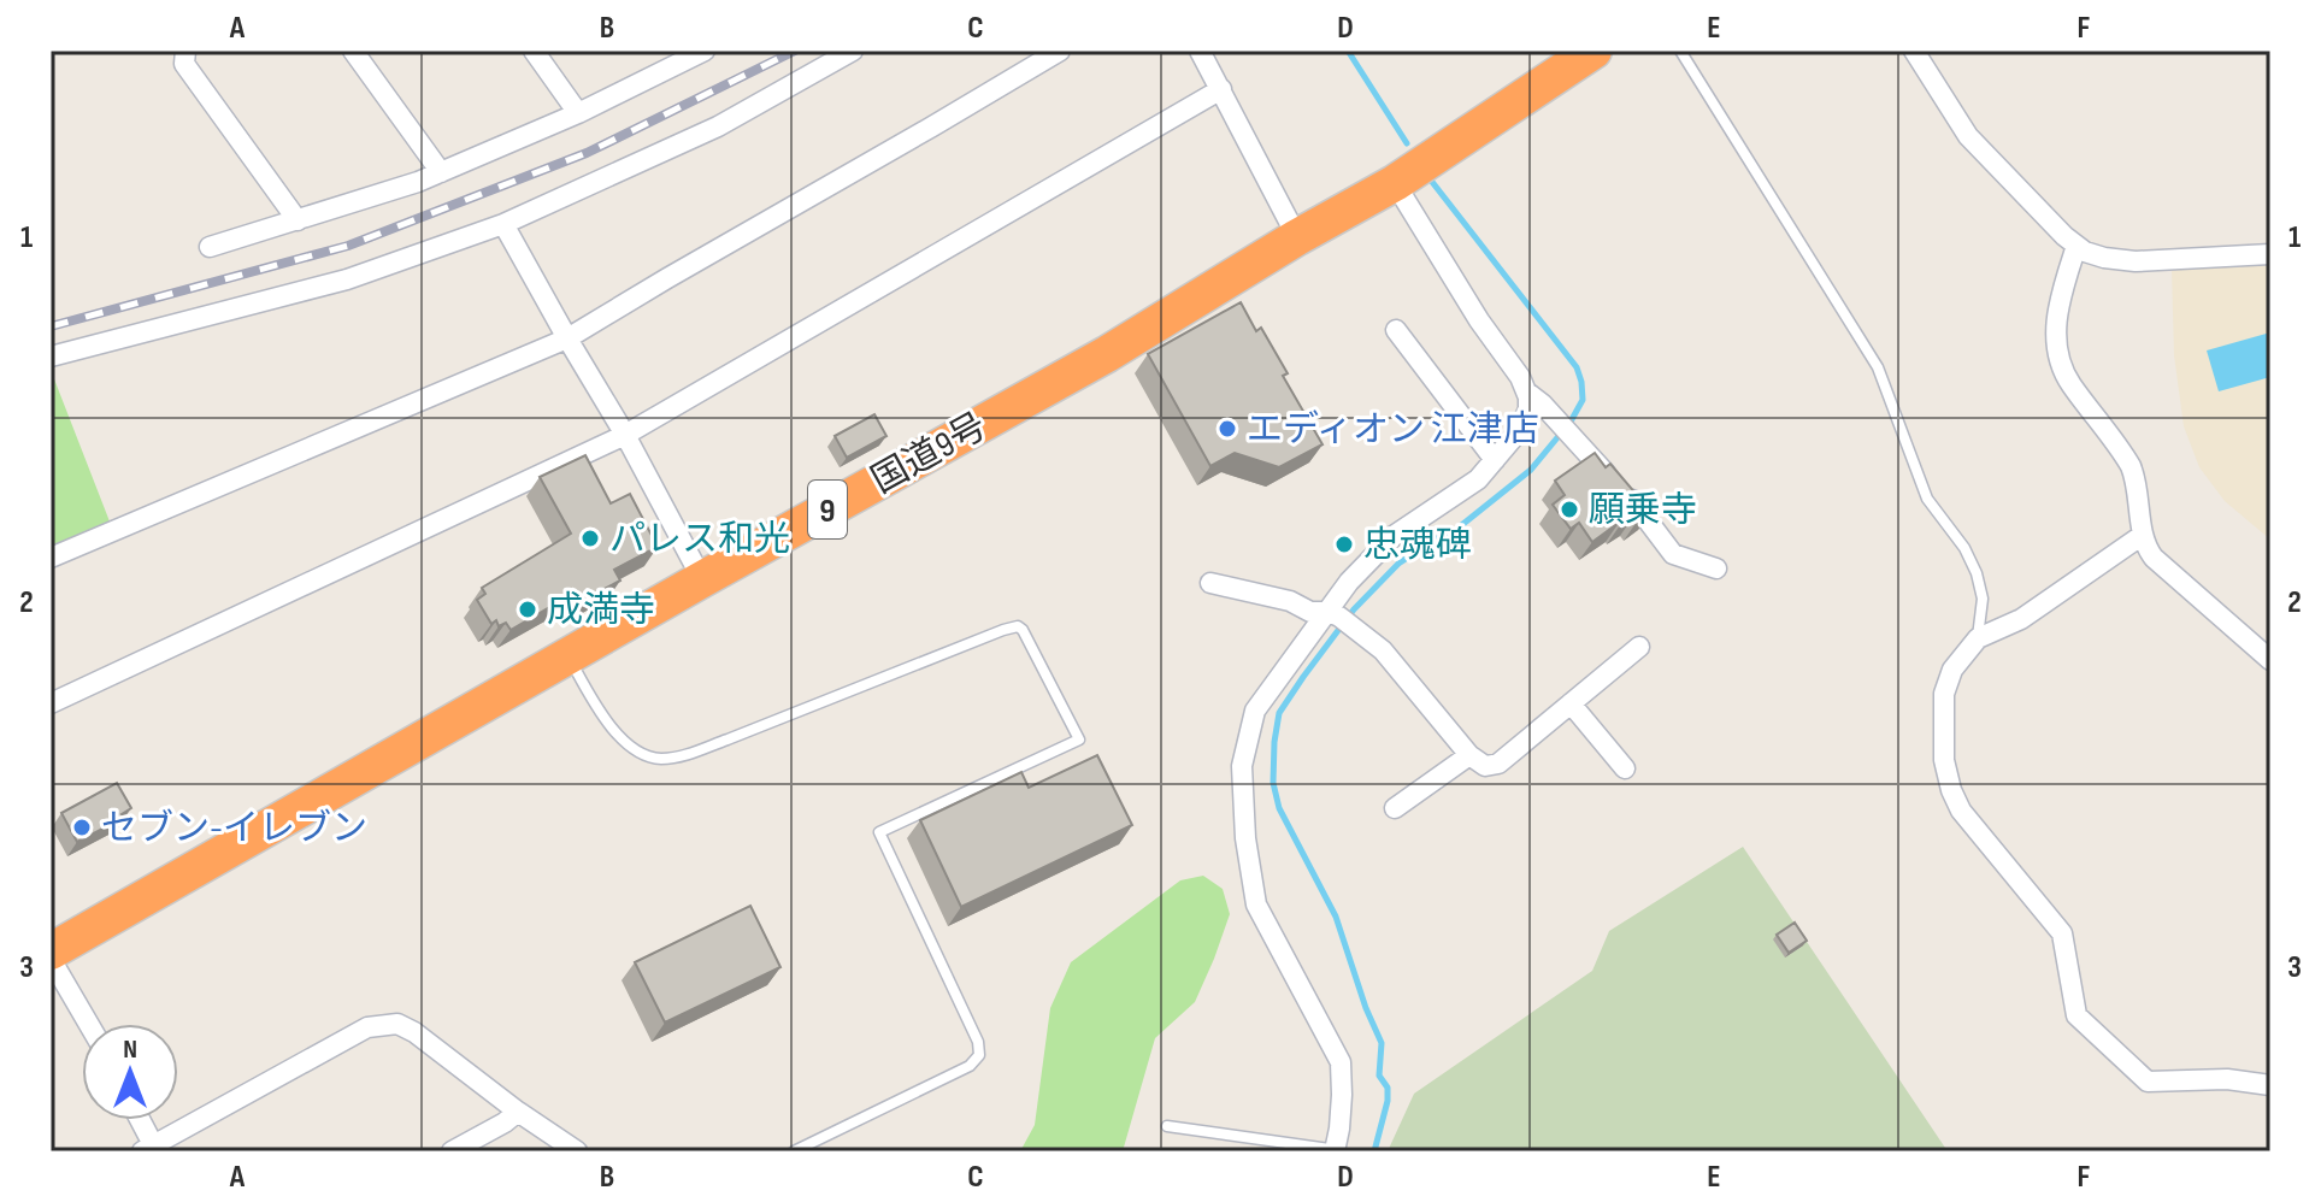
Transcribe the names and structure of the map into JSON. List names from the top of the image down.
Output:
{
  "streets": {
    "highway": ["国道9号", "9"]
  },
  "places": [
    "エディオン 江津店",
    "願乗寺",
    "パレス和光",
    "忠魂碑",
    "成満寺",
    "セブン-イレブン"
  ],
  "north": "top",
  "grid": {
    "columns": [
      "A",
      "B",
      "C",
      "D",
      "E",
      "F"
    ],
    "rows": ["1", "2", "3"]
  }
}
